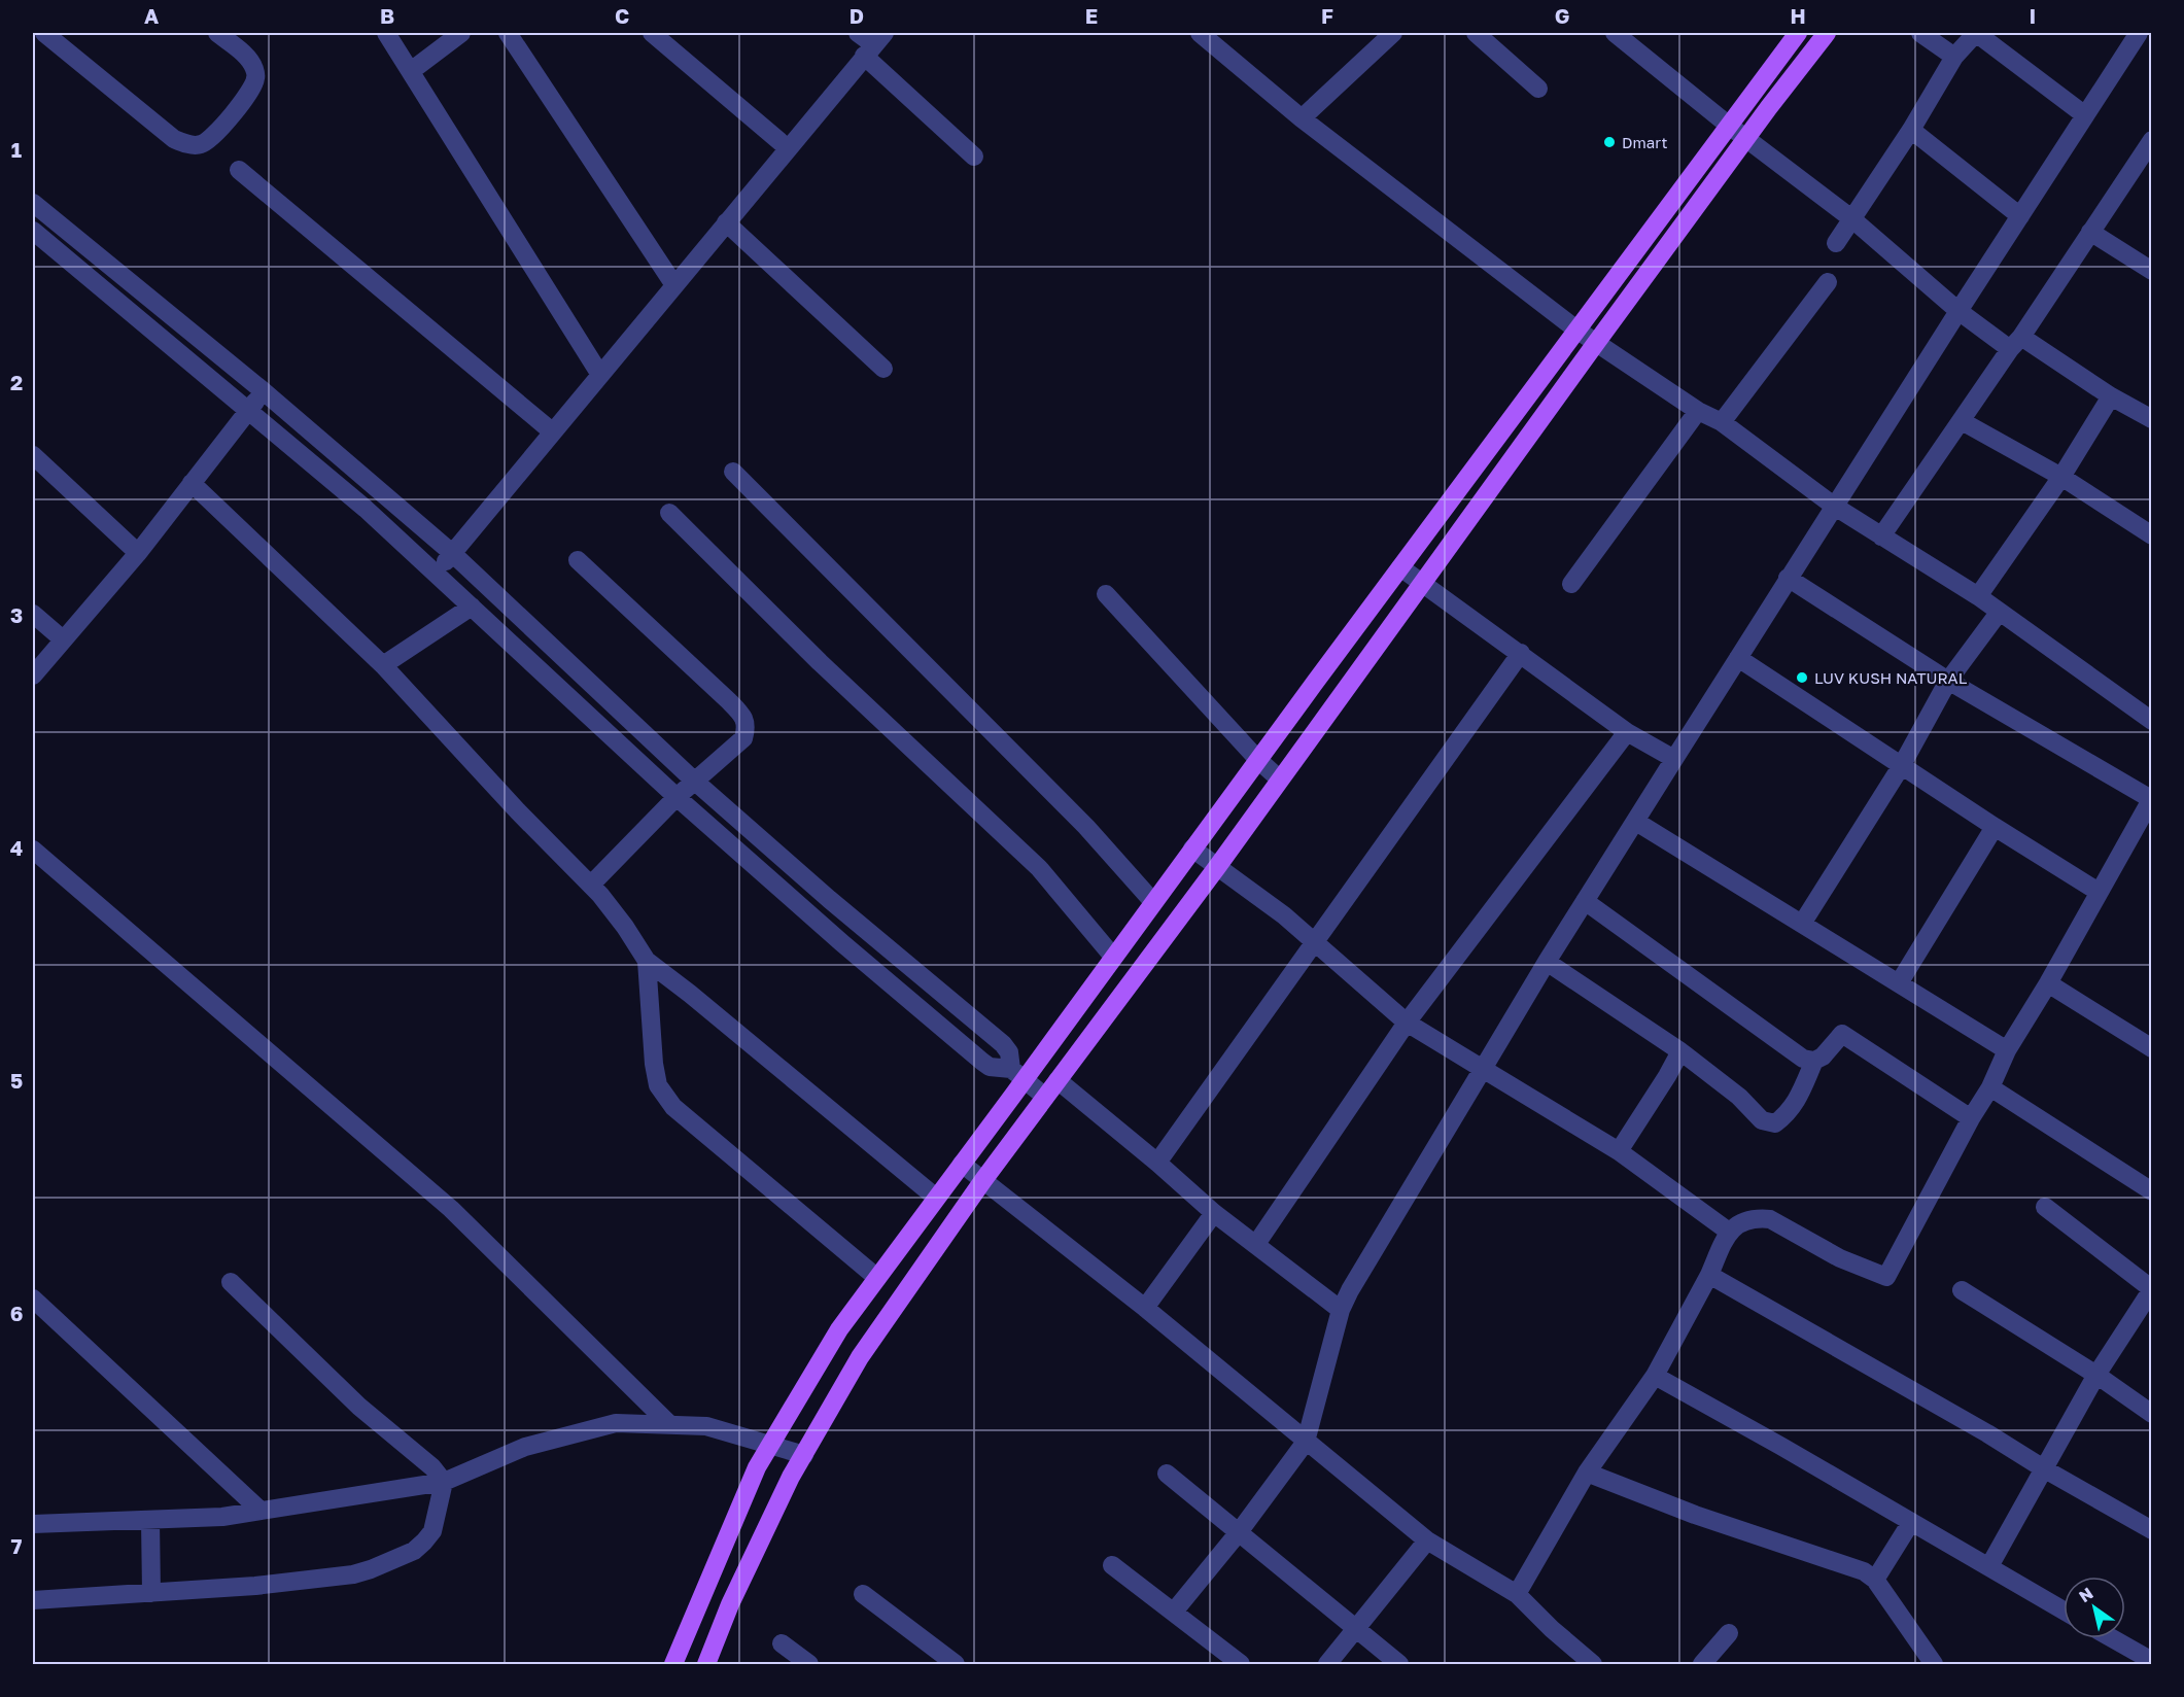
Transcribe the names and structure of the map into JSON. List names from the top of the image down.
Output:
{
  "places": ["Dmart", "LUV KUSH NATURAL"],
  "north": "top left",
  "grid": {
    "columns": [
      "A",
      "B",
      "C",
      "D",
      "E",
      "F",
      "G",
      "H",
      "I"
    ],
    "rows": [
      "1",
      "2",
      "3",
      "4",
      "5",
      "6",
      "7"
    ]
  }
}
